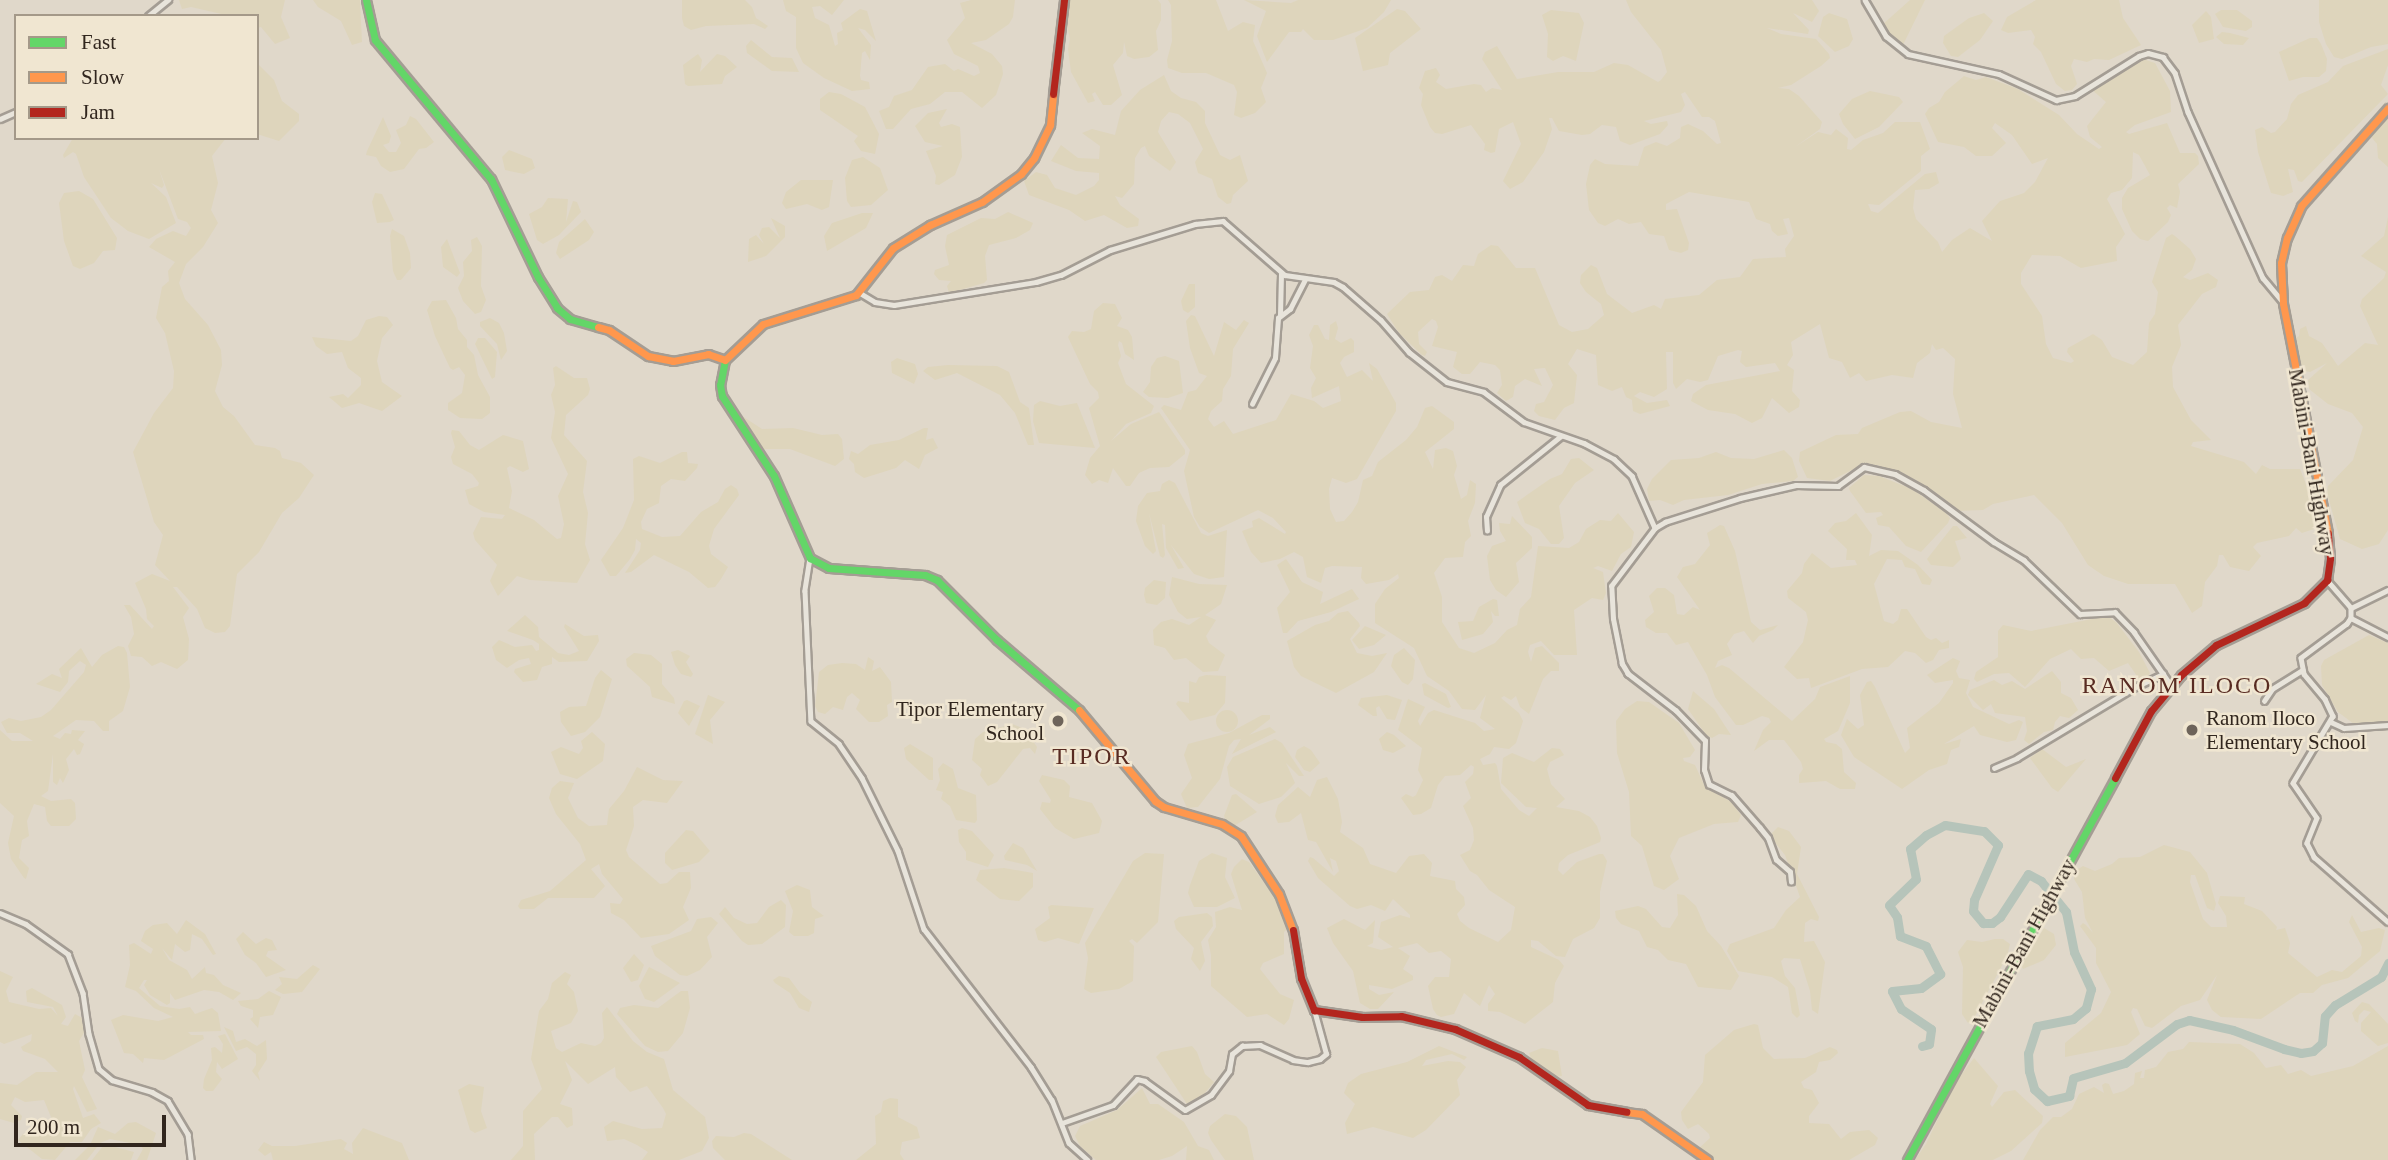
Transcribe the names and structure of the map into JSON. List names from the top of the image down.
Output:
{
  "streets": {
    "street": ["Mabini-Bani Highway"]
  },
  "districts": ["RANOM ILOCO", "TIPOR"],
  "places": ["Tipor Elementary School", "Ranom Iloco Elementary School"],
  "legend": ["Fast", "Slow", "Jam"],
  "scale_bar": "200 m"
}
